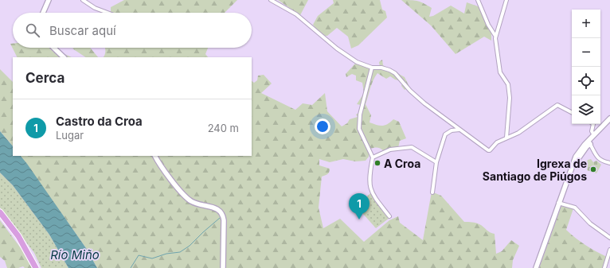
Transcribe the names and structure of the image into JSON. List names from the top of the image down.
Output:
{
  "water": ["Río Miño"],
  "places": ["A Croa", "Igrexa de Santiago de Piúgos"],
  "page": {
    "map_buttons": ["+", "−"],
    "search": "Buscar aquí",
    "heading": "Cerca",
    "list": [
      {
        "mark": "1",
        "name": "Castro da Croa",
        "note": "Lugar",
        "value": "240 m"
      }
    ],
    "pins": "1"
  }
}
